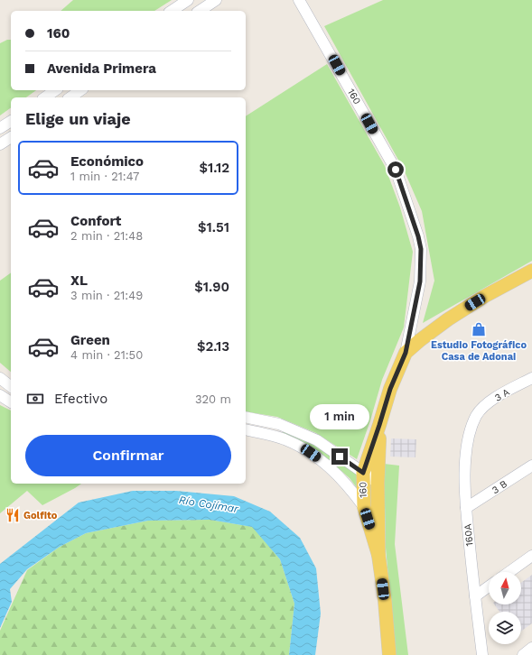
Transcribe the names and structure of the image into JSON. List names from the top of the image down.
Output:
{
  "streets": {
    "main road": ["160"],
    "street": ["3 A", "3 B", "160A"]
  },
  "crossings": [
    ["3 A", "160A"],
    ["3 B", "160A"]
  ],
  "water": ["Río Cojímar"],
  "places": {
    "shop": ["Estudio Fotográfico Casa de Adonai"],
    "restaurant": ["Golfito"]
  },
  "north": "top",
  "page": {
    "banner": ["160", "Avenida Primera"],
    "heading": "Elige un viaje",
    "list": [
      {
        "name": "Económico",
        "note": "1 min · 21:47",
        "value": "$1.12"
      },
      {
        "name": "Confort",
        "note": "2 min · 21:48",
        "value": "$1.51"
      },
      {
        "name": "XL",
        "note": "3 min · 21:49",
        "value": "$1.90"
      },
      {
        "name": "Green",
        "note": "4 min · 21:50",
        "value": "$2.13"
      }
    ],
    "pay": ["Efectivo", "320 m"],
    "bubble": "1 min",
    "buttons": "Confirmar"
  }
}
